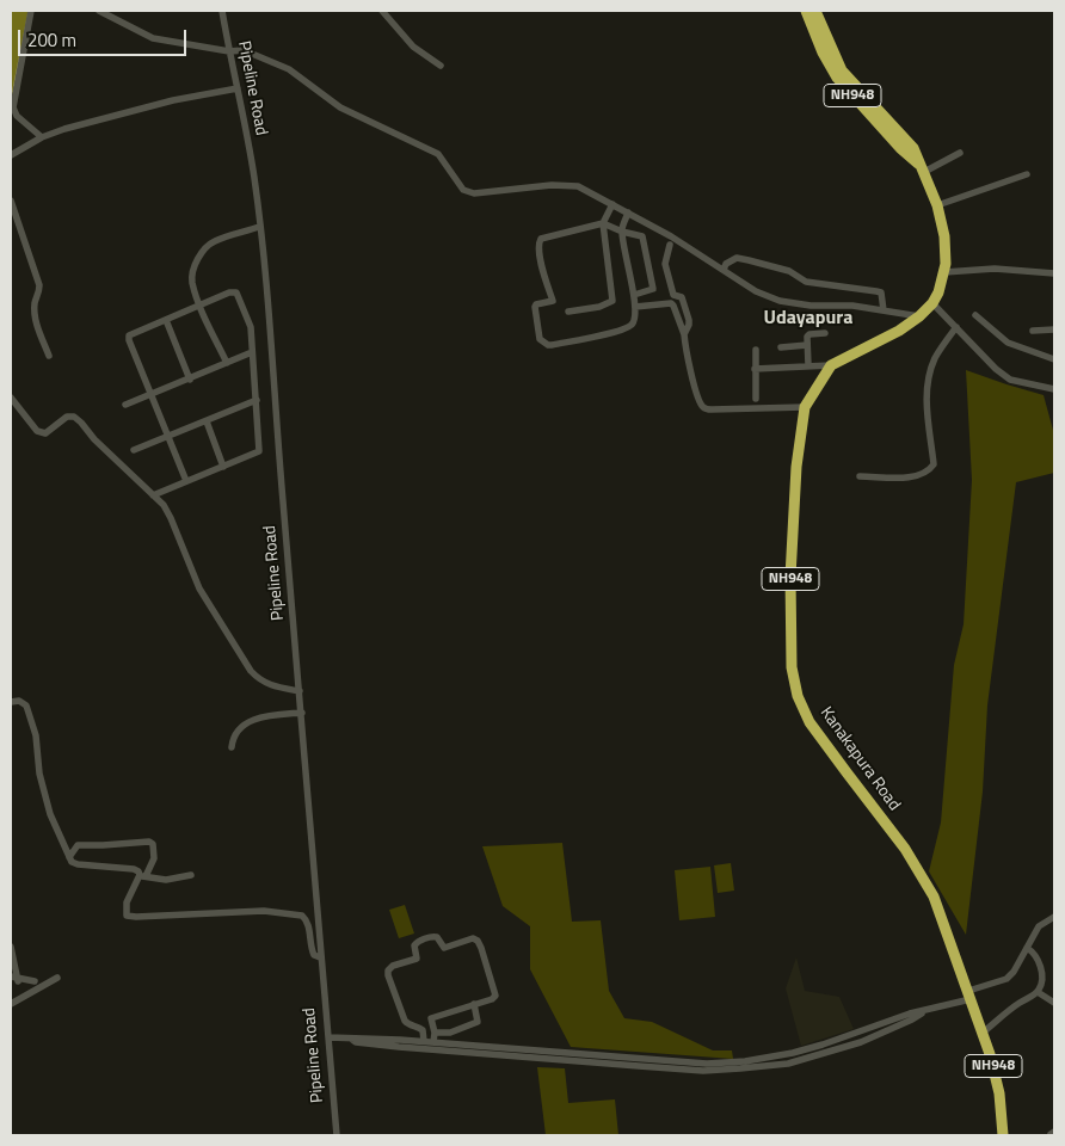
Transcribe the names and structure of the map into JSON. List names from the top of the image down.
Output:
{
  "streets": {
    "highway": ["NH948", "Kanakapura Road"],
    "street": ["Pipeline Road"]
  },
  "crossings": [
    ["NH948", "Kanakapura Road"]
  ],
  "districts": ["Udayapura"],
  "scale_bar": "200 m"
}
